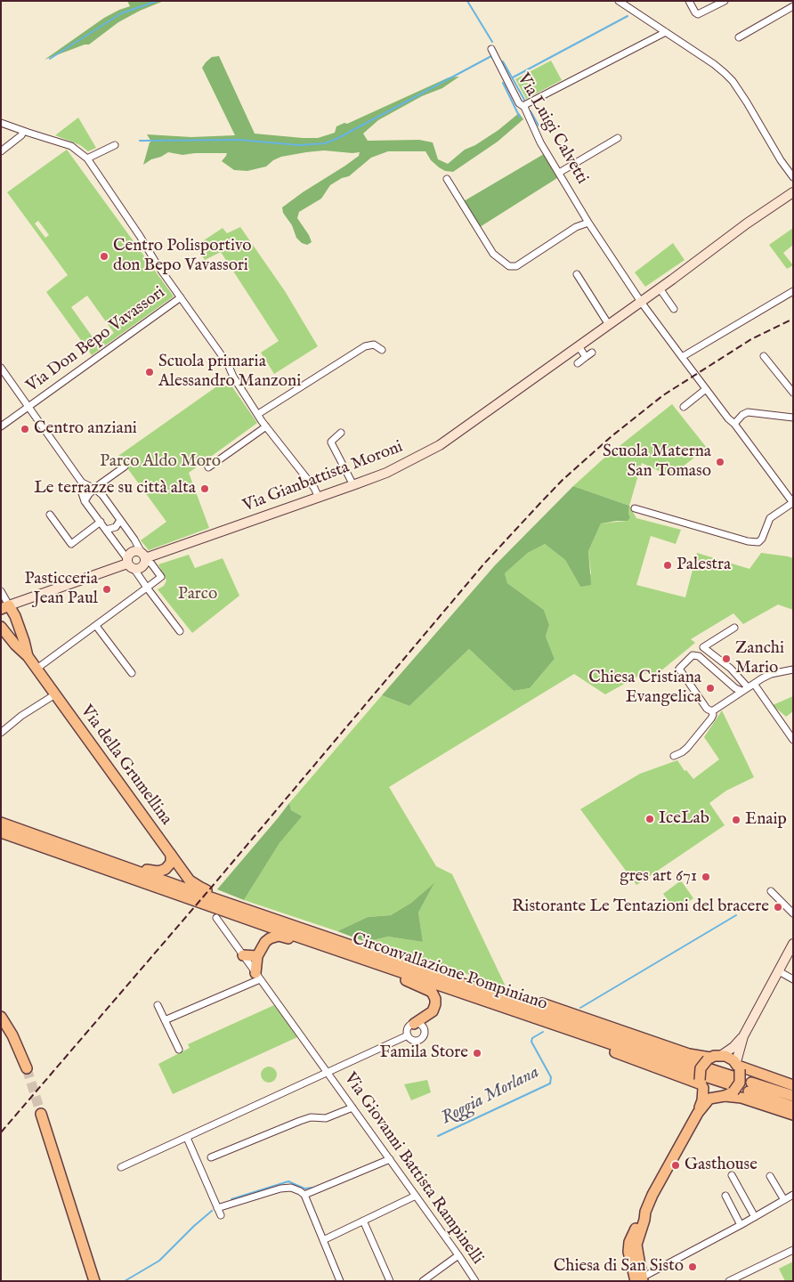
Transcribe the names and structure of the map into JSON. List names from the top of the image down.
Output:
{
  "streets": {
    "main road": ["Via Gianbattista Moroni", "Via della Grumellina", "Circonvallazione Pompiniano"],
    "street": ["Via Luigi Calvetti", "Via Don Bepo Vavassori", "Via Giovanni Battista Rampinelli"]
  },
  "crossings": [
    ["Via Luigi Calvetti", "Via Gianbattista Moroni"],
    ["Via Gianbattista Moroni", "Via della Grumellina"],
    ["Via della Grumellina", "Circonvallazione Pompiniano"]
  ],
  "water": ["Roggia Morlana"],
  "parks": ["Parco Aldo Moro", "Parco"],
  "places": [
    "Centro Polisportivo don Bepo Vavassori",
    "Scuola primaria Alessandro Manzoni",
    "Centro anziani",
    "Scuola Materna San Tomaso",
    "Le terrazze su città alta",
    "Palestra",
    "Pasticceria Jean Paul",
    "Zanchi Mario",
    "Chiesa Cristiana Evangelica",
    "IceLab",
    "Enaip",
    "gres art 671",
    "Ristorante Le Tentazioni del bracere",
    "Famila Store",
    "Gasthouse",
    "Chiesa di San Sisto"
  ]
}
